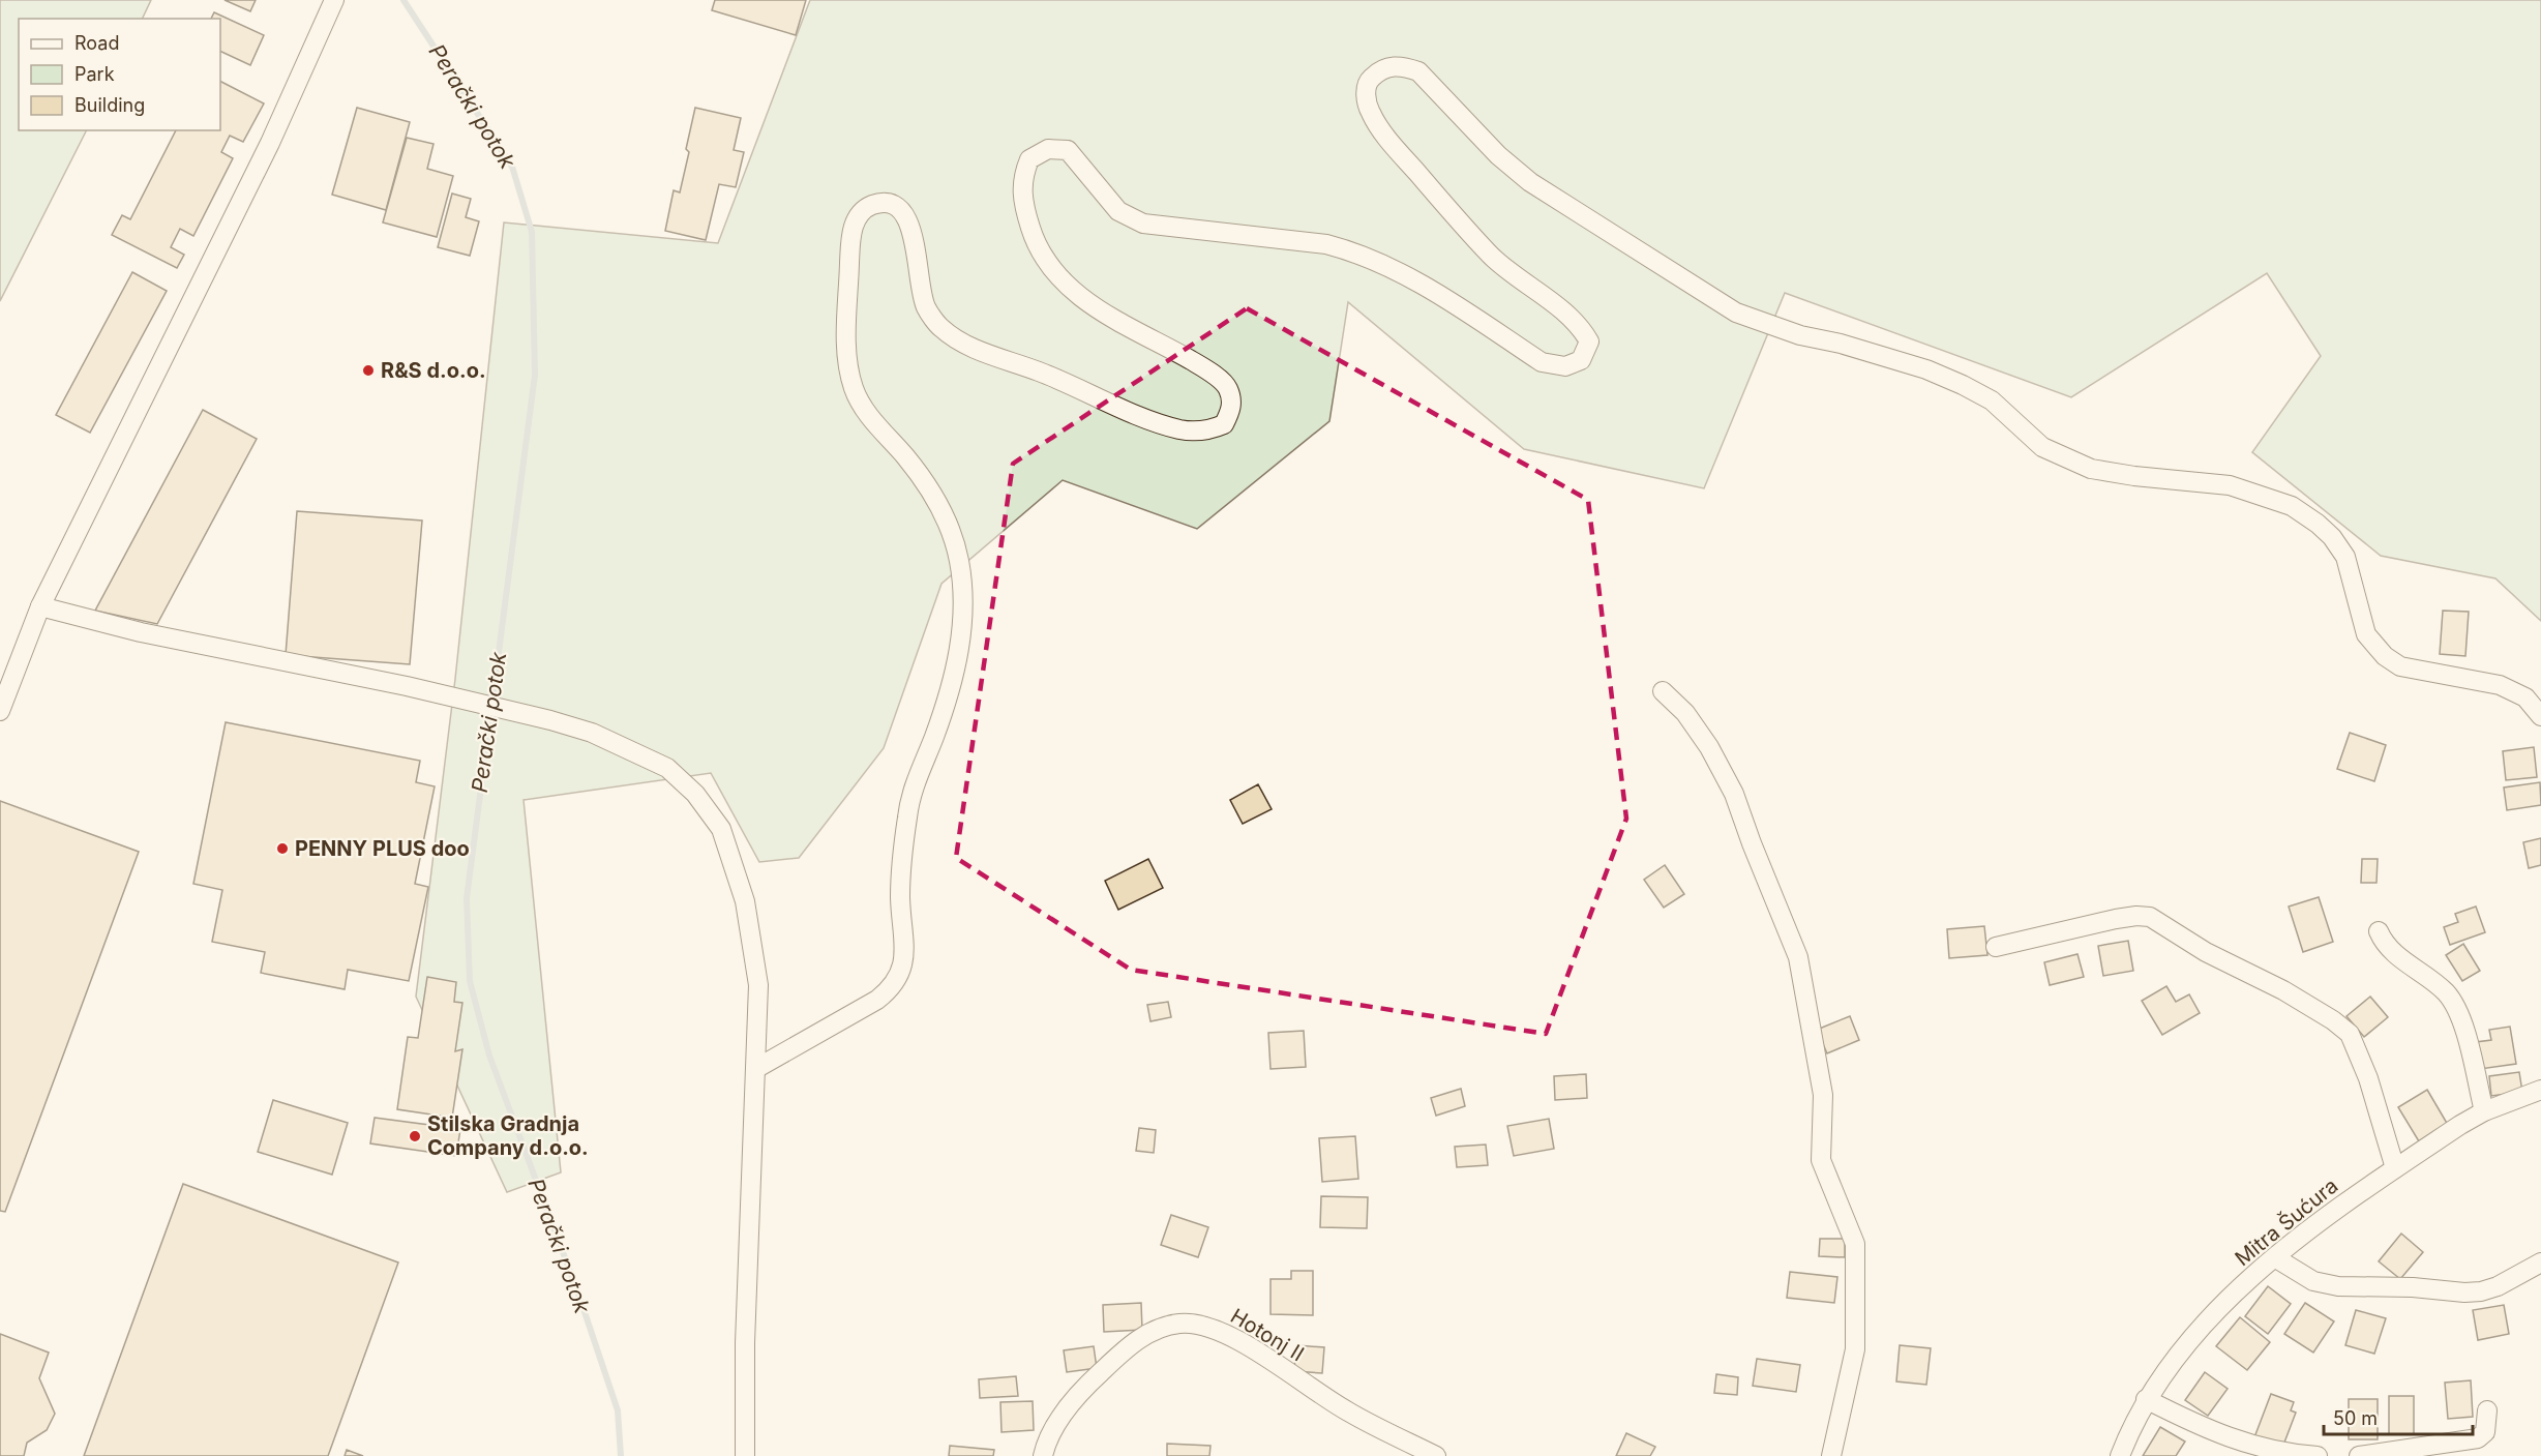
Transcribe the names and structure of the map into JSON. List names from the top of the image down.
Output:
{
  "streets": {
    "street": ["Mitra Šućura", "Hotonj II"]
  },
  "water": ["Perački potok"],
  "places": ["R&S d.o.o.", "PENNY PLUS doo", "Stilska Gradnja Company d.o.o."],
  "legend": ["Road", "Park", "Building"],
  "scale_bar": "50 m"
}
